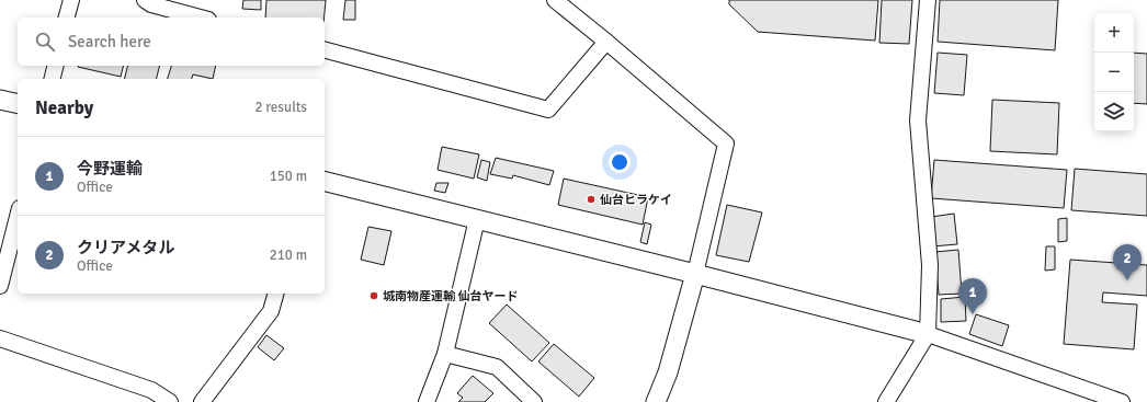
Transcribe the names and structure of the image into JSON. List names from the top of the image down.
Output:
{
  "places": ["仙台ヒラケイ", "城南物産運輸 仙台ヤード"],
  "page": {
    "map_buttons": ["+", "−"],
    "search": "Search here",
    "heading": ["Nearby", "2 results"],
    "list": [
      {
        "mark": "1",
        "name": "今野運輸",
        "note": "Office",
        "value": "150 m"
      },
      {
        "mark": "2",
        "name": "クリアメタル",
        "note": "Office",
        "value": "210 m"
      }
    ],
    "pins": ["2", "1"]
  }
}
